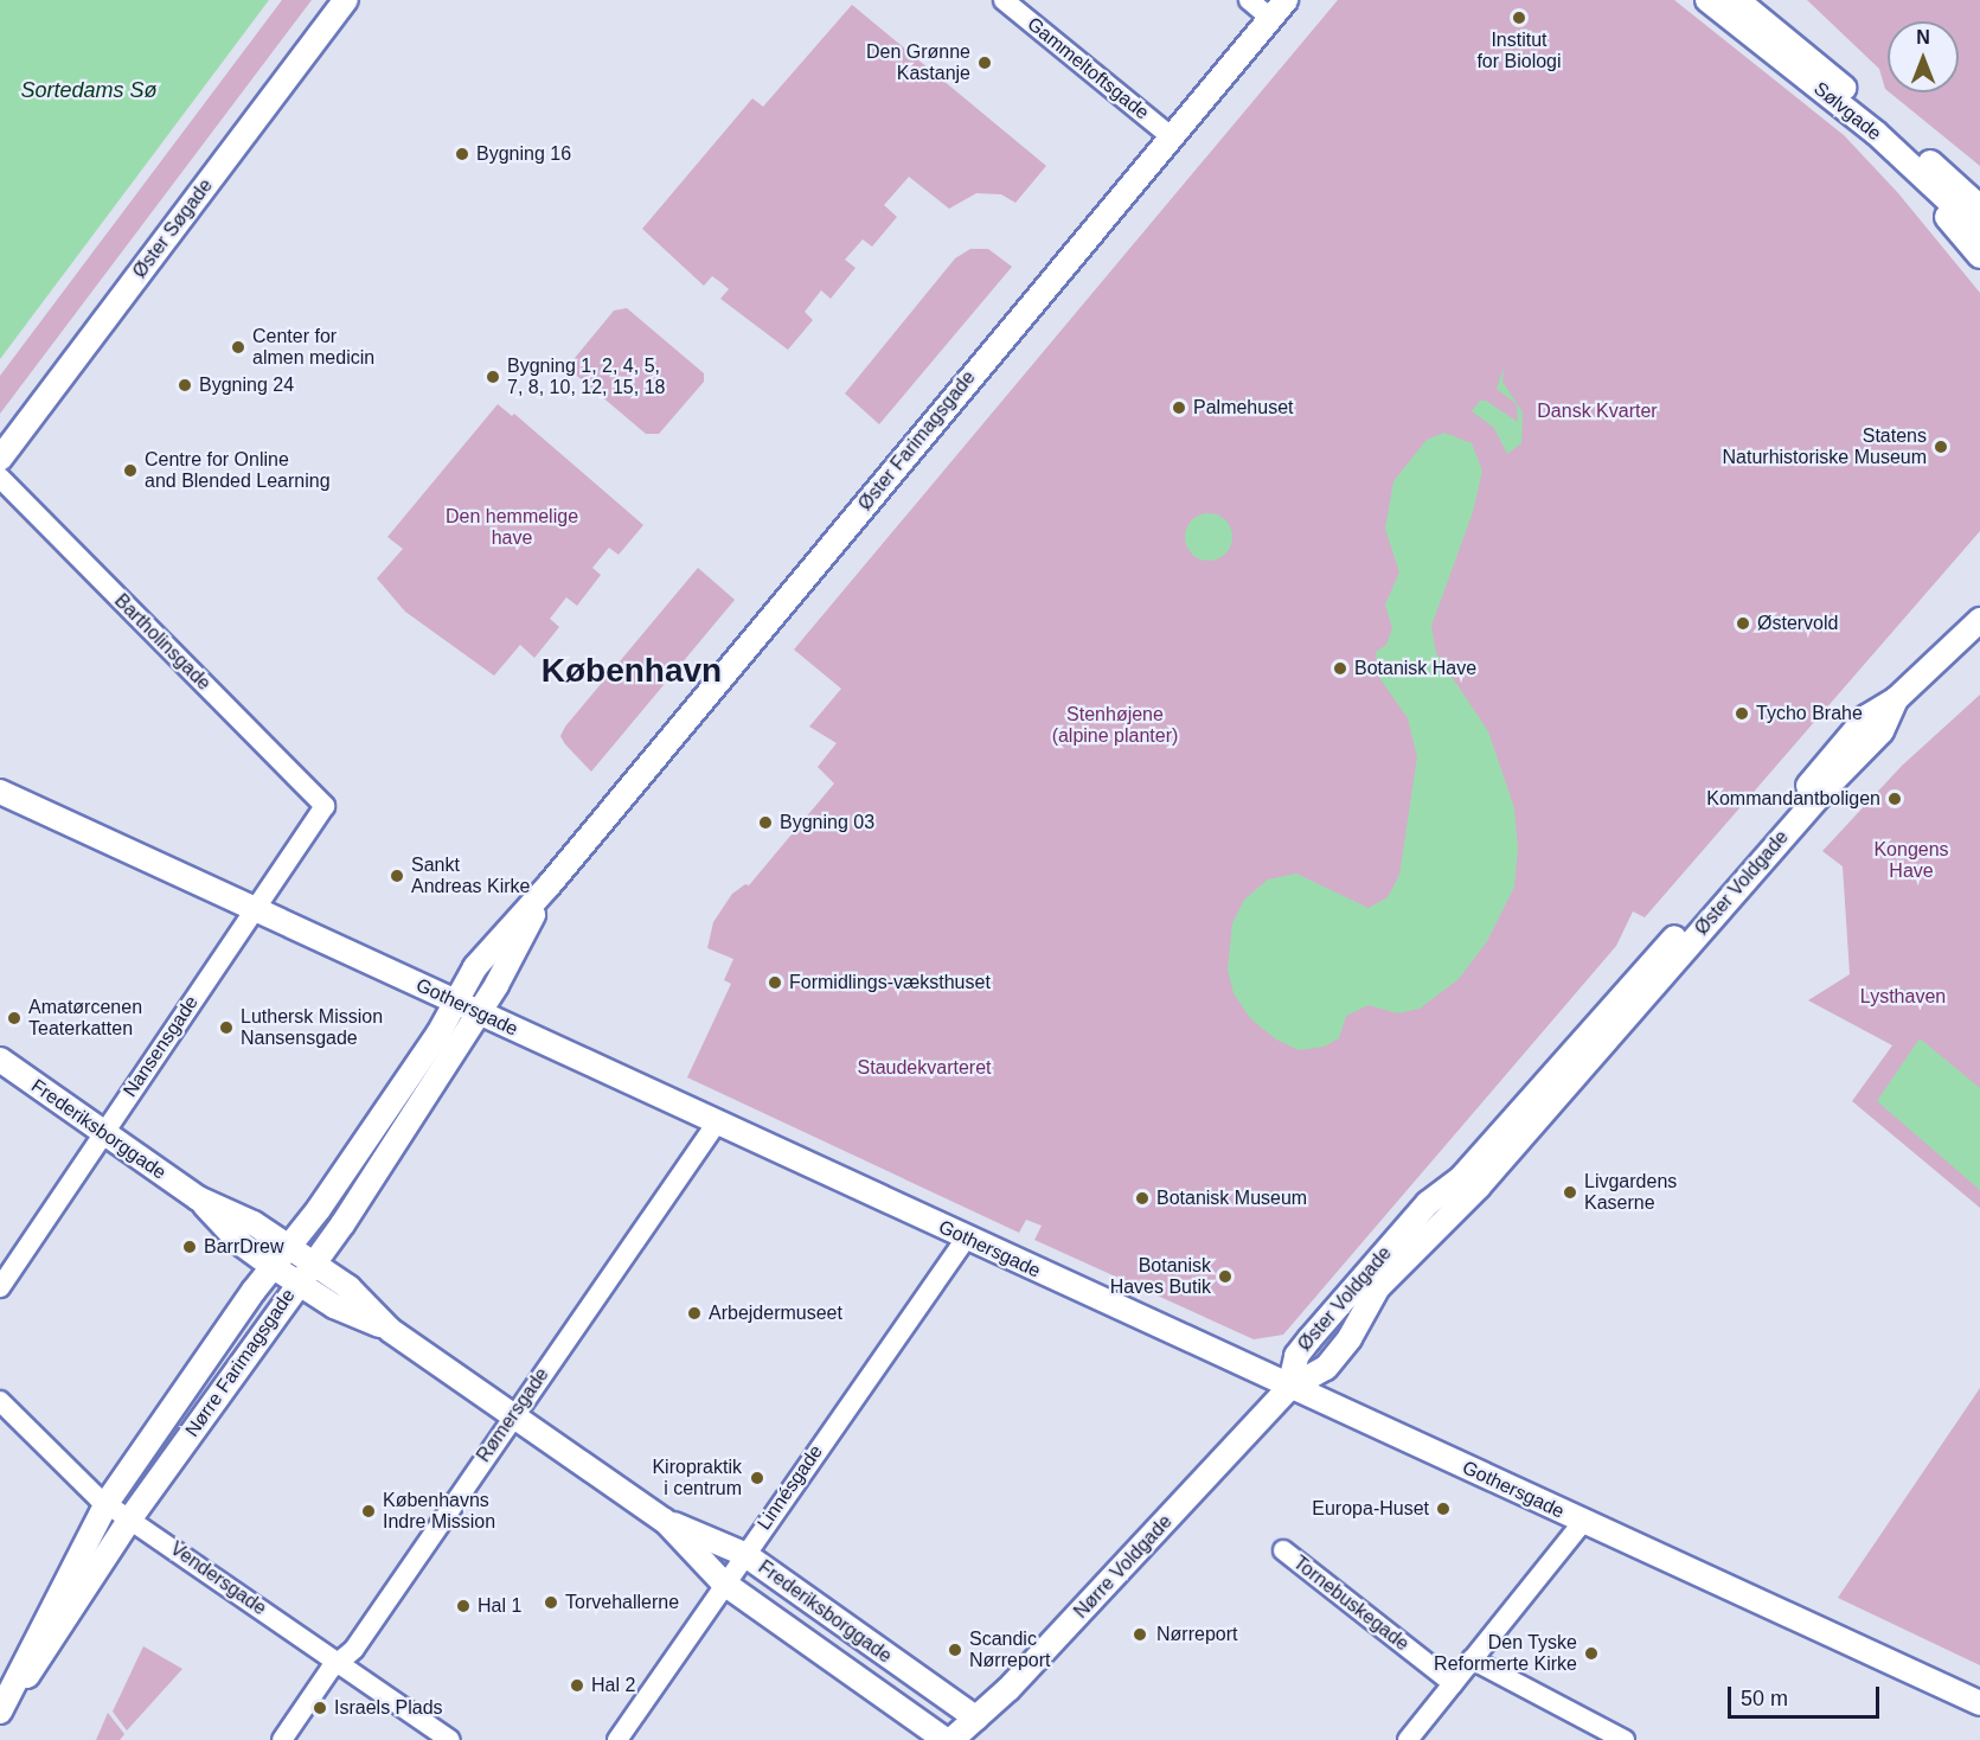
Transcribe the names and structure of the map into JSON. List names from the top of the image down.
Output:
{
  "streets": {
    "street": [
      "Gammeltoftsgade",
      "Sølvgade",
      "Øster Søgade",
      "Øster Farimagsgade",
      "Bartholinsgade",
      "Øster Voldgade",
      "Gothersgade",
      "Nansensgade",
      "Frederiksborggade",
      "Nørre Farimagsgade",
      "Rømersgade",
      "Linnésgade",
      "Nørre Voldgade",
      "Vendersgade",
      "Tornebuskegade"
    ]
  },
  "crossings": [
    ["Gammeltoftsgade", "Øster Farimagsgade"],
    ["Øster Farimagsgade", "Gothersgade"],
    ["Øster Farimagsgade", "Nørre Farimagsgade"],
    ["Bartholinsgade", "Nansensgade"],
    ["Øster Voldgade", "Gothersgade"],
    ["Øster Voldgade", "Nørre Voldgade"],
    ["Gothersgade", "Nansensgade"],
    ["Gothersgade", "Nørre Farimagsgade"],
    ["Gothersgade", "Rømersgade"],
    ["Gothersgade", "Linnésgade"],
    ["Gothersgade", "Nørre Voldgade"],
    ["Nansensgade", "Frederiksborggade"],
    ["Frederiksborggade", "Nørre Farimagsgade"],
    ["Frederiksborggade", "Rømersgade"],
    ["Frederiksborggade", "Linnésgade"],
    ["Frederiksborggade", "Nørre Voldgade"],
    ["Nørre Farimagsgade", "Vendersgade"],
    ["Rømersgade", "Vendersgade"]
  ],
  "districts": ["København"],
  "water": ["Sortedams Sø"],
  "parks": [
    "Dansk Kvarter",
    "Den hemmelige have",
    "Stenhøjene (alpine planter)",
    "Kongens Have",
    "Lysthaven",
    "Staudekvarteret"
  ],
  "places": [
    "Institut for Biologi",
    "Den Grønne Kastanje",
    "Bygning 16",
    "Center for almen medicin",
    "Bygning 1, 2, 4, 5, 7, 8, 10, 12, 15, 18",
    "Bygning 24",
    "Palmehuset",
    "Statens Naturhistoriske Museum",
    "Centre for Online and Blended Learning",
    "Østervold",
    "Botanisk Have",
    "Tycho Brahe",
    "Kommandantboligen",
    "Bygning 03",
    "Sankt Andreas Kirke",
    "Formidlings-væksthuset",
    "Amatørcenen Teaterkatten",
    "Luthersk Mission Nansensgade",
    "Livgardens Kaserne",
    "Botanisk Museum",
    "BarrDrew",
    "Botanisk Haves Butik",
    "Arbejdermuseet",
    "Kiropraktik i centrum",
    "Europa-Huset",
    "Københavns Indre Mission",
    "Torvehallerne",
    "Hal 1",
    "Nørreport",
    "Scandic Nørreport",
    "Den Tyske Reformerte Kirke",
    "Hal 2",
    "Israels Plads"
  ],
  "scale_bar": "50 m",
  "north": "top"
}
